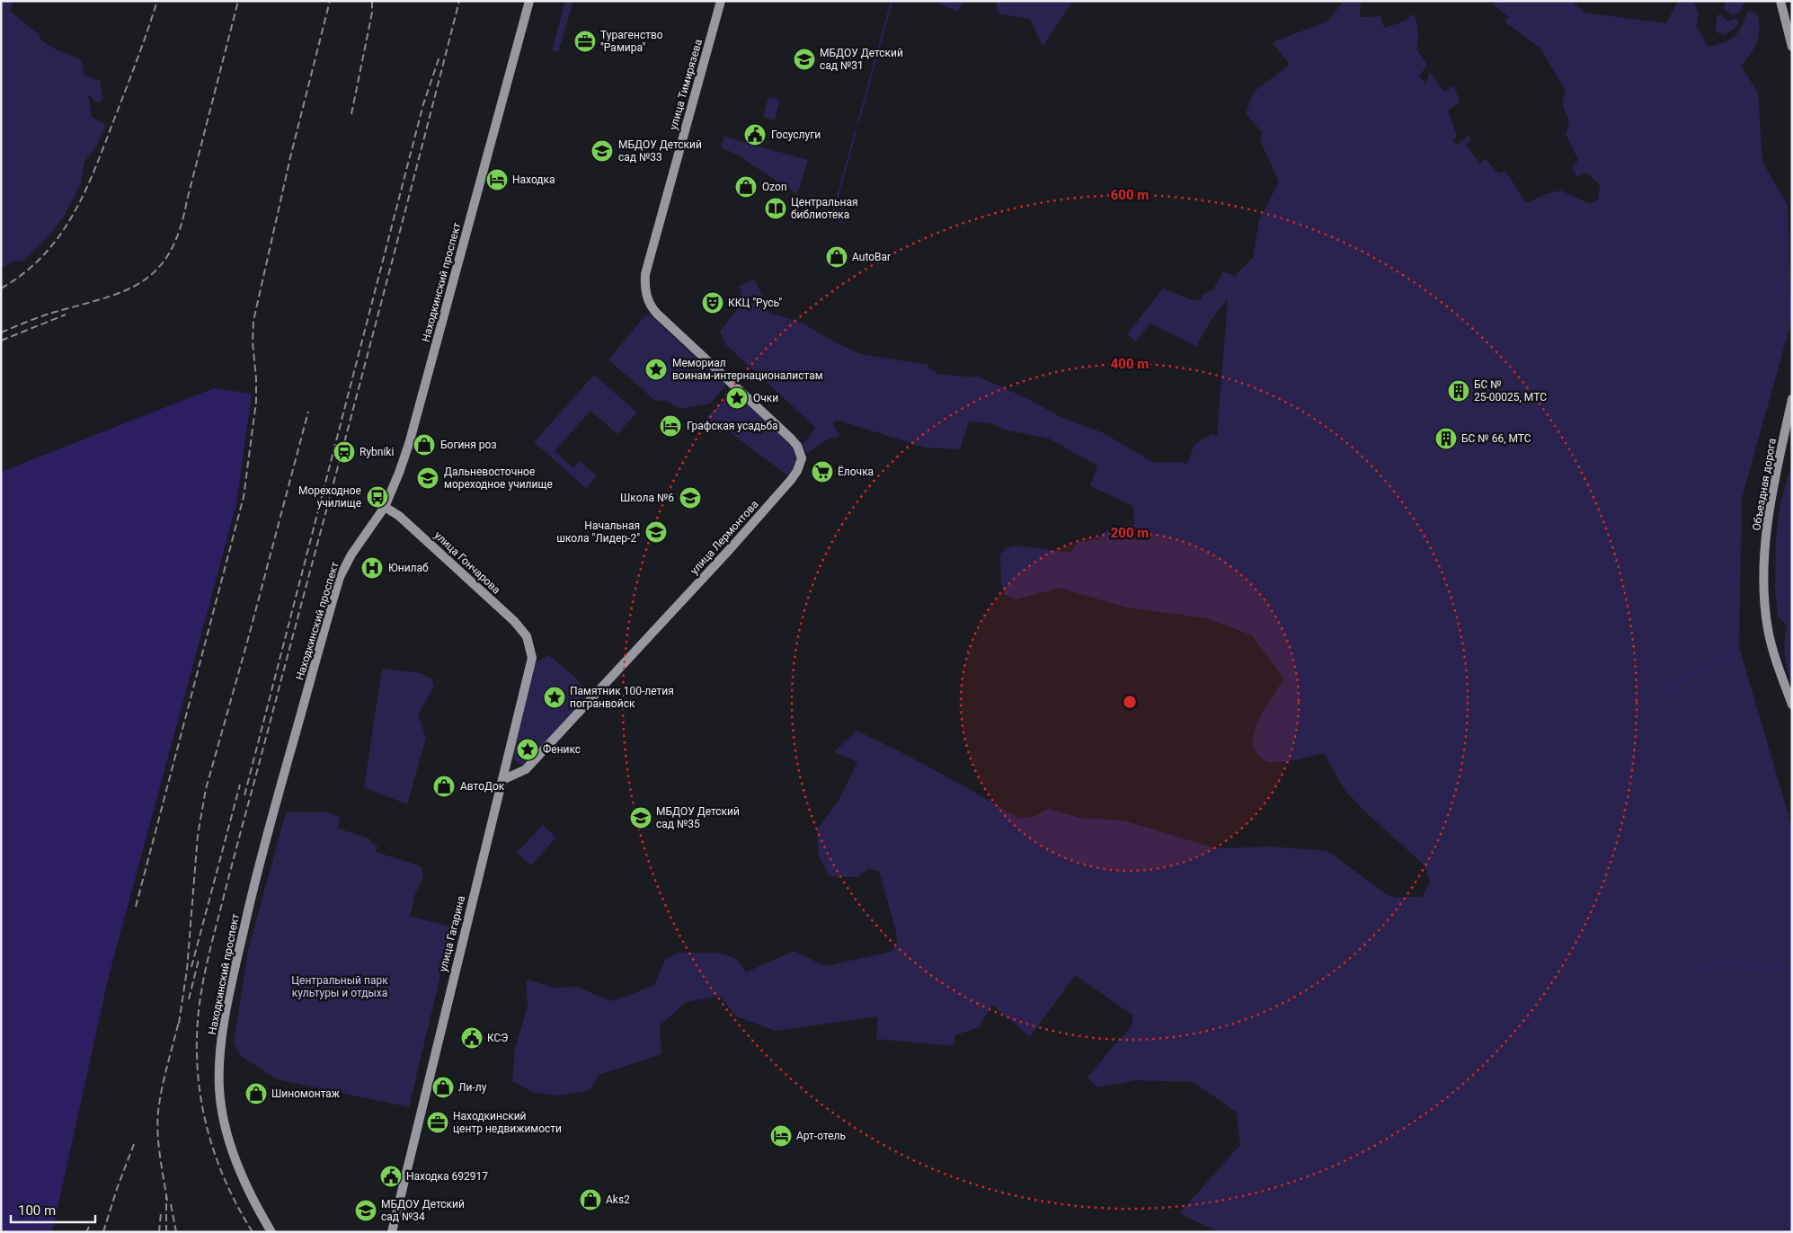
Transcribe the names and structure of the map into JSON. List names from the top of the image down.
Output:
{
  "streets": {
    "main road": [
      "улица Тимирязева",
      "Находкинский проспект",
      "Объездная дорога",
      "улица Лермонтова",
      "улица Гончарова",
      "улица Гагарина"
    ]
  },
  "crossings": [
    ["улица Тимирязева", "улица Лермонтова"],
    ["Находкинский проспект", "улица Гончарова"],
    ["улица Лермонтова", "улица Гагарина"],
    ["улица Гончарова", "улица Гагарина"]
  ],
  "parks": ["Центральный парк культуры и отдыха"],
  "places": {
    "office": ["Турагенство \"Рамира\"", "Находкинский центр недвижимости"],
    "school or university": [
      "МБДОУ Детский сад №31",
      "МБДОУ Детский сад №33",
      "Дальневосточное мореходное училище",
      "Школа №6",
      "Начальная школа \"Лидер-2\"",
      "МБДОУ Детский сад №35",
      "МБДОУ Детский сад №34"
    ],
    "public building": ["Госуслуги", "КСЭ", "Находка 692917"],
    "hotel": ["Находка", "Графская усадьба", "Арт-отель"],
    "shop": [
      "Ozon",
      "AutoBar",
      "Богиня роз",
      "АвтоДок",
      "Ли-лу",
      "Шиномонтаж",
      "Aks2"
    ],
    "library": ["Центральная библиотека"],
    "theatre": ["ККЦ \"Русь\""],
    "place": [
      "Мемориал воинам-интернационалистам",
      "Очки",
      "Памятник 100-летия погранвойск",
      "Феникс"
    ],
    "building": ["БС № 25-00025, МТС", "БС № 66, МТС"],
    "station": ["Rybniki"],
    "supermarket": ["Ёлочка"],
    "bus stop": ["Мореходное училище"],
    "hospital": ["Юнилаб"]
  },
  "scale_bar": "100 m",
  "rings": ["600 m", "400 m", "200 m"]
}
